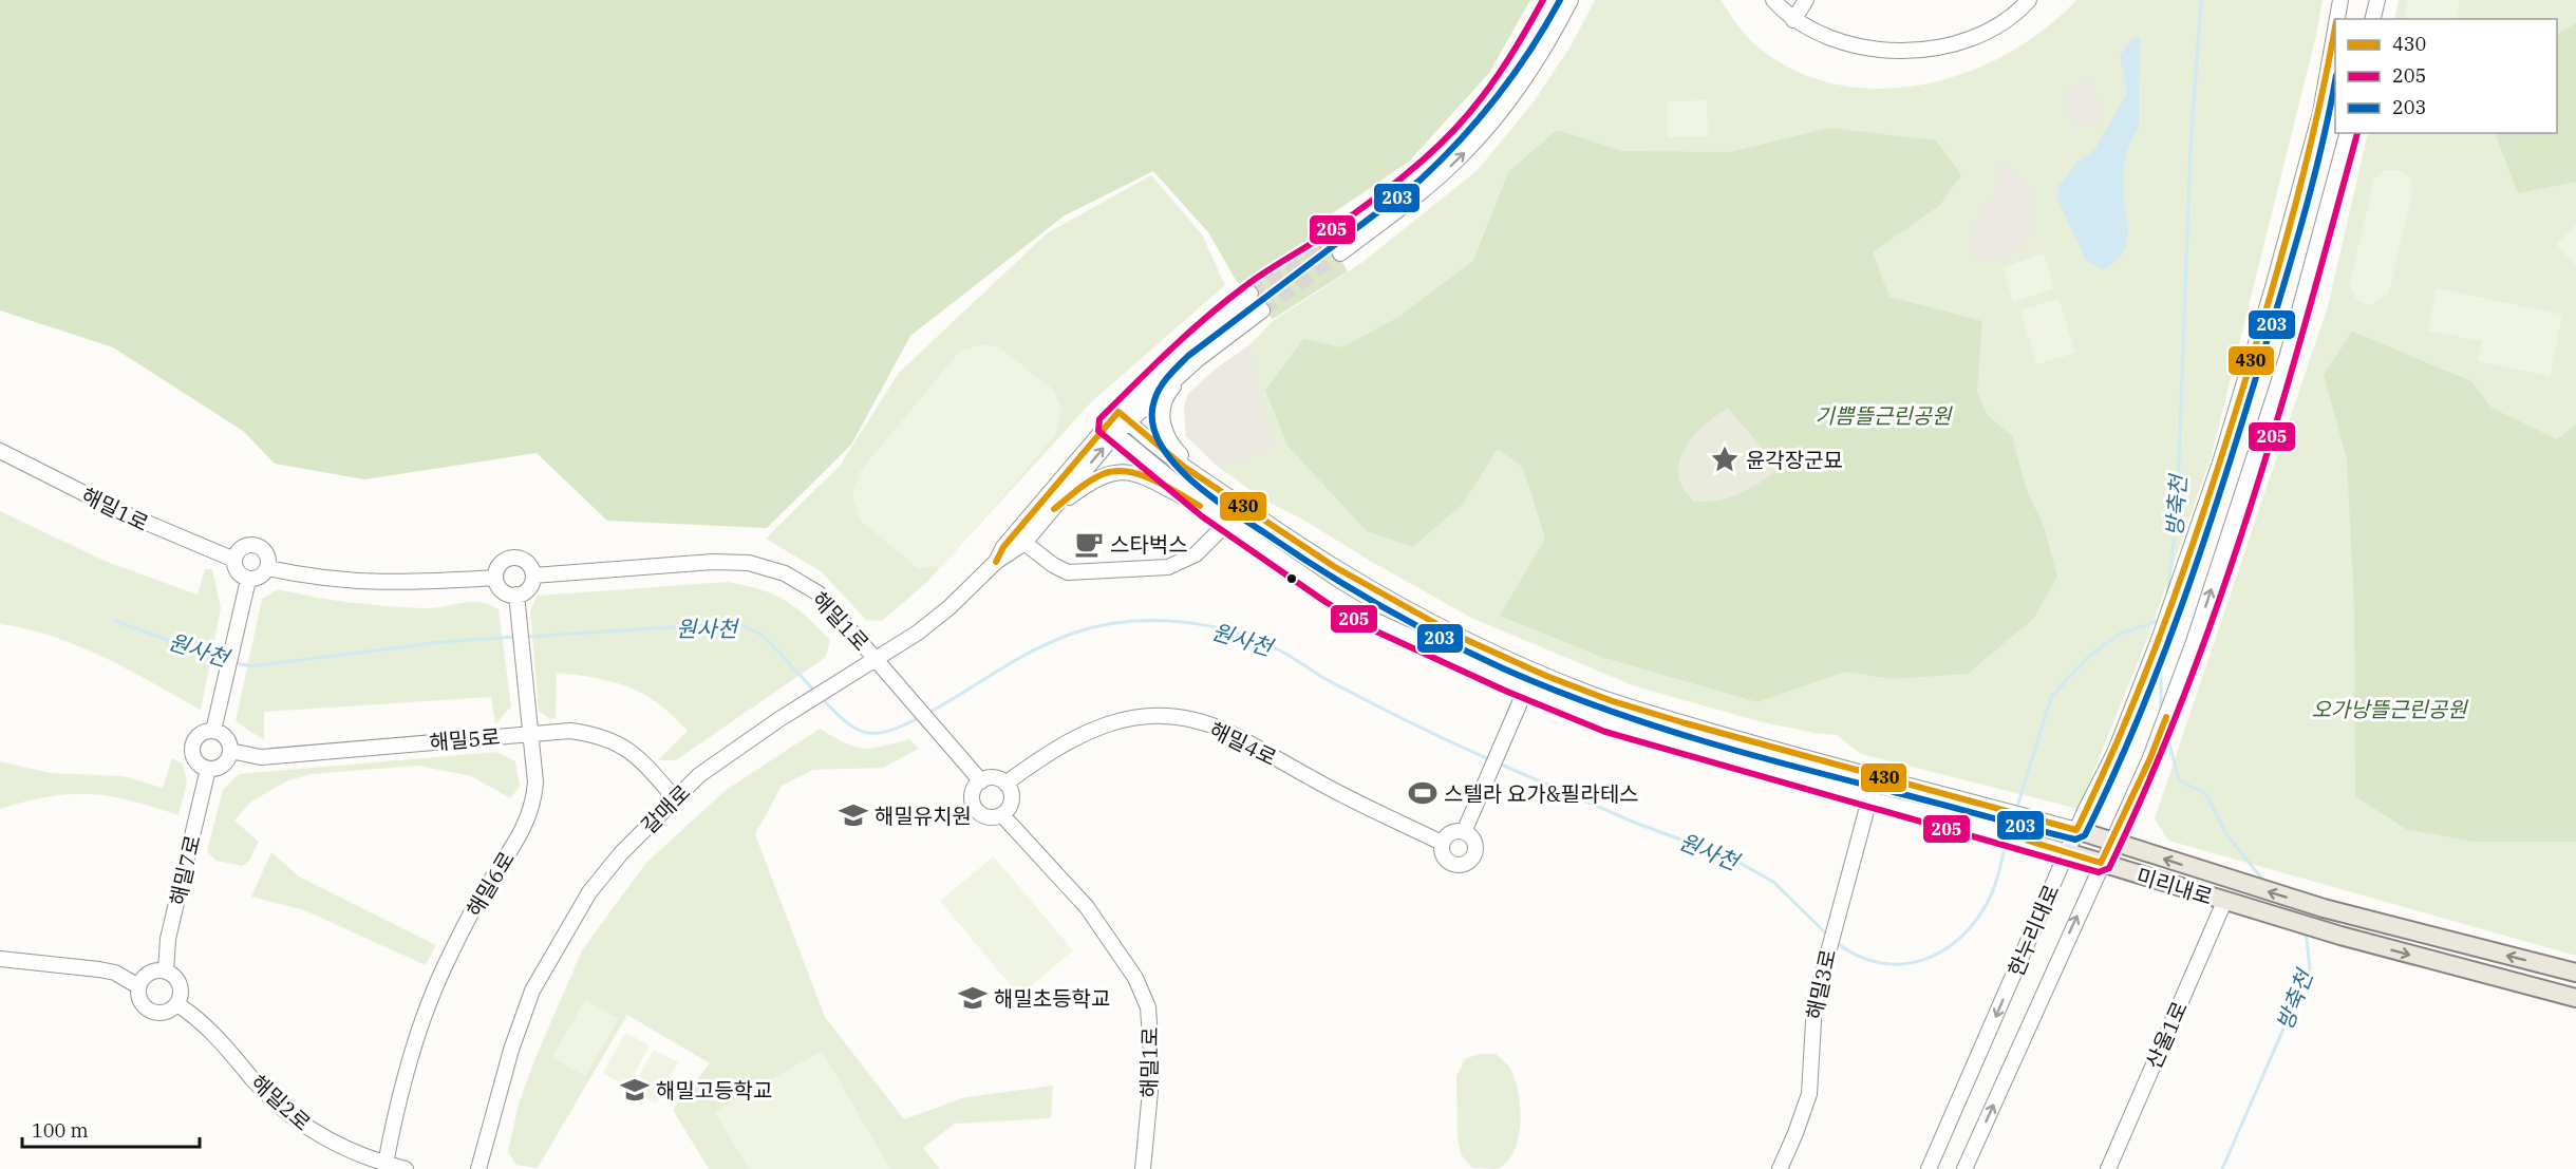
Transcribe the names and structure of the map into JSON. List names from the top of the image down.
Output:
{
  "streets": {
    "main road": ["미리내로"],
    "street": [
      "해밀1로",
      "해밀5로",
      "해밀4로",
      "갈매로",
      "해밀7로",
      "해밀6로",
      "한누리대로",
      "해밀3로",
      "산울1로",
      "해밀2로"
    ]
  },
  "crossings": [
    ["해밀1로", "해밀4로"],
    ["해밀1로", "갈매로"],
    ["해밀1로", "해밀6로"],
    ["해밀5로", "갈매로"],
    ["해밀5로", "해밀7로"],
    ["해밀5로", "해밀6로"],
    ["갈매로", "미리내로"],
    ["해밀7로", "해밀2로"],
    ["해밀6로", "해밀2로"],
    ["미리내로", "한누리대로"],
    ["미리내로", "해밀3로"],
    ["미리내로", "산울1로"]
  ],
  "water": ["방축천", "원사천"],
  "parks": ["기쁨뜰근린공원", "오가낭뜰근린공원"],
  "places": {
    "place": ["윤각장군묘"],
    "cafe": ["스타벅스"],
    "sports": ["스텔라 요가&필라테스"],
    "school or university": ["해밀유치원", "해밀초등학교", "해밀고등학교"]
  },
  "lines": ["transit line 205", "transit line 203", "transit line 430"],
  "legend": ["430", "205", "203"],
  "scale_bar": "100 m"
}
